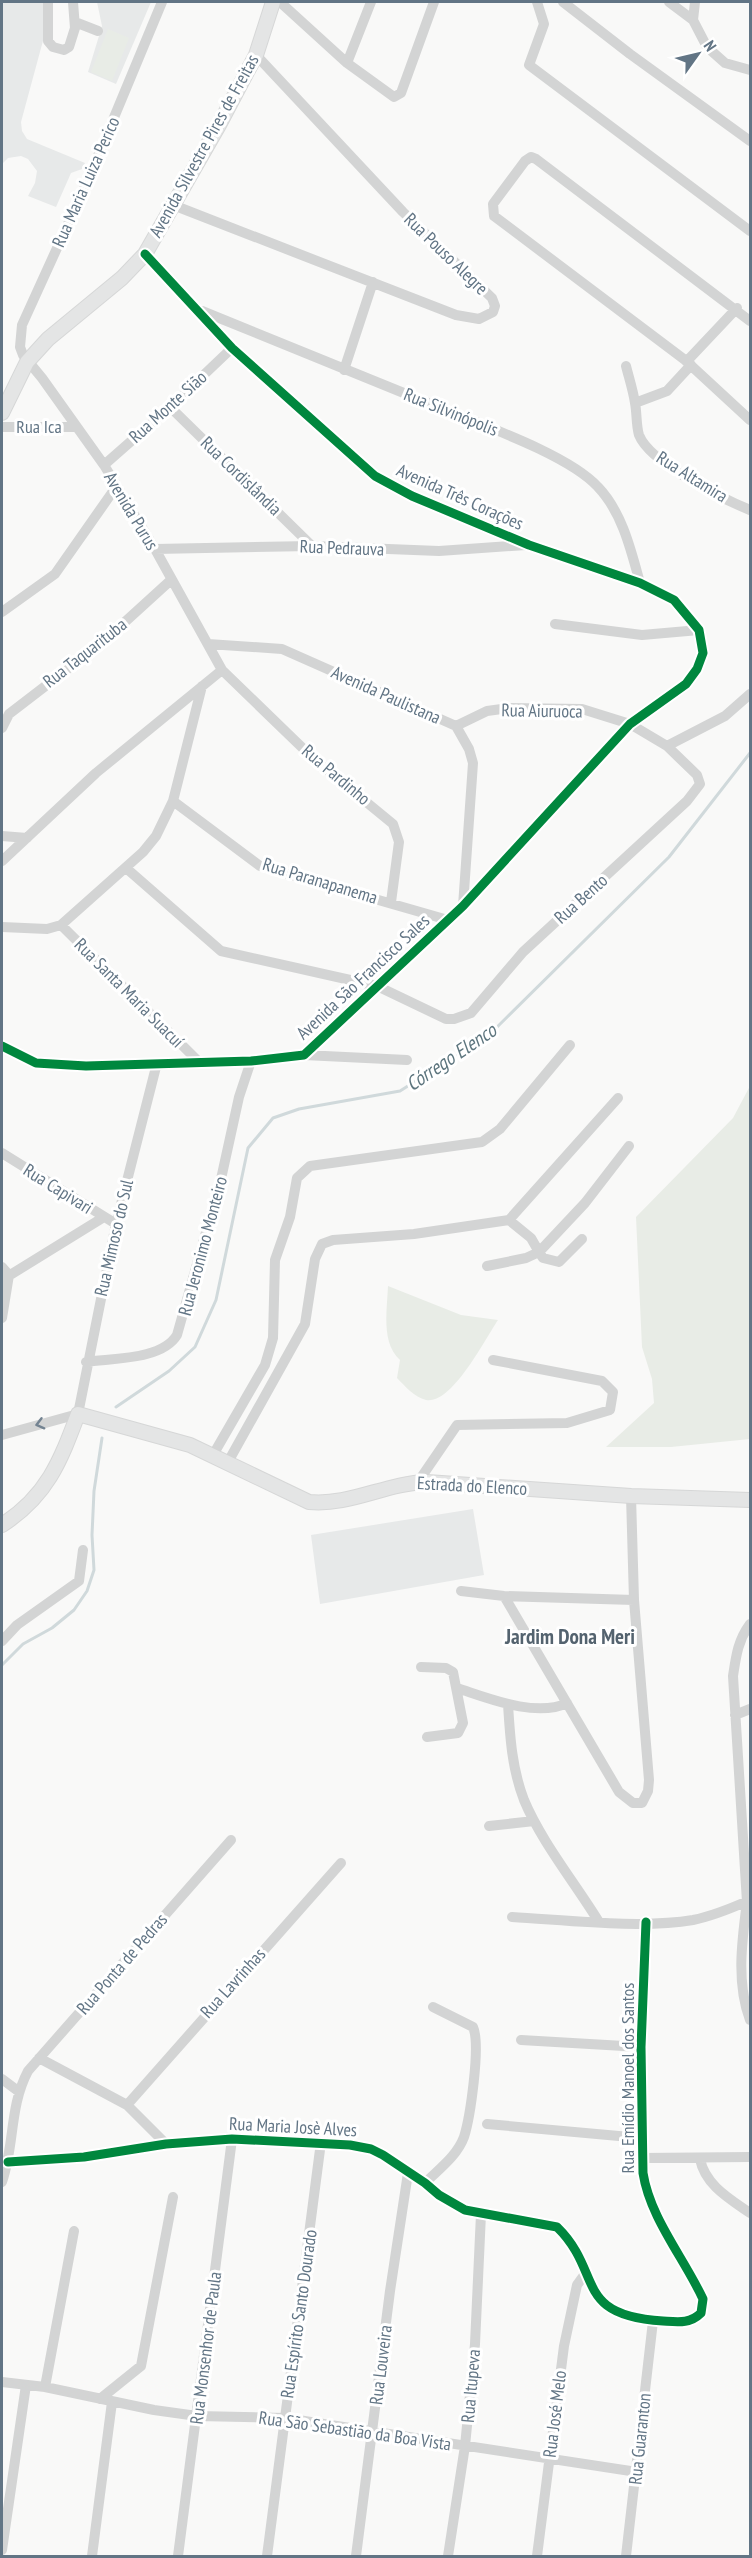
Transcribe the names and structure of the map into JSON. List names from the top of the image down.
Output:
{
  "streets": {
    "street": [
      "Avenida Silvestre Pires de Freitas",
      "Rua Maria Luiza Perico",
      "Rua Pouso Alegre",
      "Rua Monte Sião",
      "Rua Silvinópolis",
      "Rua Ica",
      "Rua Cordislândia",
      "Rua Altamira",
      "Avenida Três Corações",
      "Avenida Purus",
      "Rua Pedrauva",
      "Rua Taquarituba",
      "Avenida Paulistana",
      "Rua Aiuruoca",
      "Rua Pardinho",
      "Rua Paranapanema",
      "Rua Bento",
      "Avenida São Francisco Sales",
      "Rua Santa Maria Suacuí",
      "Rua Capivari",
      "Rua Mimoso do Sul",
      "Rua Jeronimo Monteiro",
      "Estrada do Elenco",
      "Rua Ponta de Pedras",
      "Rua Lavrinhas",
      "Rua Emídio Manoel dos Santos",
      "Rua Maria Josè Alves",
      "Rua Espírito Santo Dourado",
      "Rua Monsenhor de Paula",
      "Rua Louveira",
      "Rua Itupeva",
      "Rua José Melo",
      "Rua São Sebastião da Boa Vista",
      "Rua Guaranton"
    ]
  },
  "crossings": [
    ["Avenida Silvestre Pires de Freitas", "Rua Maria Luiza Perico"],
    ["Avenida Silvestre Pires de Freitas", "Rua Pouso Alegre"],
    ["Avenida Silvestre Pires de Freitas", "Avenida Três Corações"],
    ["Avenida Silvestre Pires de Freitas", "Avenida Purus"],
    ["Rua Maria Luiza Perico", "Avenida Purus"],
    ["Rua Monte Sião", "Rua Cordislândia"],
    ["Rua Monte Sião", "Avenida Três Corações"],
    ["Rua Monte Sião", "Avenida Purus"],
    ["Rua Silvinópolis", "Avenida Três Corações"],
    ["Rua Ica", "Avenida Purus"],
    ["Rua Cordislândia", "Rua Pedrauva"],
    ["Avenida Três Corações", "Rua Pedrauva"],
    ["Avenida Purus", "Rua Pedrauva"],
    ["Avenida Purus", "Rua Taquarituba"],
    ["Avenida Purus", "Avenida Paulistana"],
    ["Avenida Purus", "Rua Pardinho"],
    ["Avenida Paulistana", "Rua Aiuruoca"],
    ["Avenida Paulistana", "Avenida São Francisco Sales"],
    ["Rua Aiuruoca", "Rua Bento"],
    ["Rua Aiuruoca", "Avenida São Francisco Sales"],
    ["Rua Pardinho", "Rua Paranapanema"],
    ["Rua Paranapanema", "Avenida São Francisco Sales"],
    ["Rua Bento", "Avenida São Francisco Sales"],
    ["Avenida São Francisco Sales", "Rua Santa Maria Suacuí"],
    ["Avenida São Francisco Sales", "Rua Mimoso do Sul"],
    ["Avenida São Francisco Sales", "Rua Jeronimo Monteiro"],
    ["Rua Capivari", "Rua Mimoso do Sul"],
    ["Rua Mimoso do Sul", "Rua Jeronimo Monteiro"],
    ["Rua Mimoso do Sul", "Estrada do Elenco"],
    ["Rua Emídio Manoel dos Santos", "Rua Maria Josè Alves"],
    ["Rua Emídio Manoel dos Santos", "Rua Guaranton"],
    ["Rua Maria Josè Alves", "Rua Espírito Santo Dourado"],
    ["Rua Maria Josè Alves", "Rua Monsenhor de Paula"],
    ["Rua Maria Josè Alves", "Rua Louveira"],
    ["Rua Maria Josè Alves", "Rua Itupeva"],
    ["Rua Maria Josè Alves", "Rua José Melo"],
    ["Rua Maria Josè Alves", "Rua Guaranton"],
    ["Rua Espírito Santo Dourado", "Rua São Sebastião da Boa Vista"],
    ["Rua Monsenhor de Paula", "Rua São Sebastião da Boa Vista"],
    ["Rua Louveira", "Rua São Sebastião da Boa Vista"],
    ["Rua Itupeva", "Rua São Sebastião da Boa Vista"],
    ["Rua José Melo", "Rua São Sebastião da Boa Vista"],
    ["Rua São Sebastião da Boa Vista", "Rua Guaranton"]
  ],
  "districts": ["Jardim Dona Meri"],
  "water": ["Córrego Elenco"],
  "north": "top right"
}
